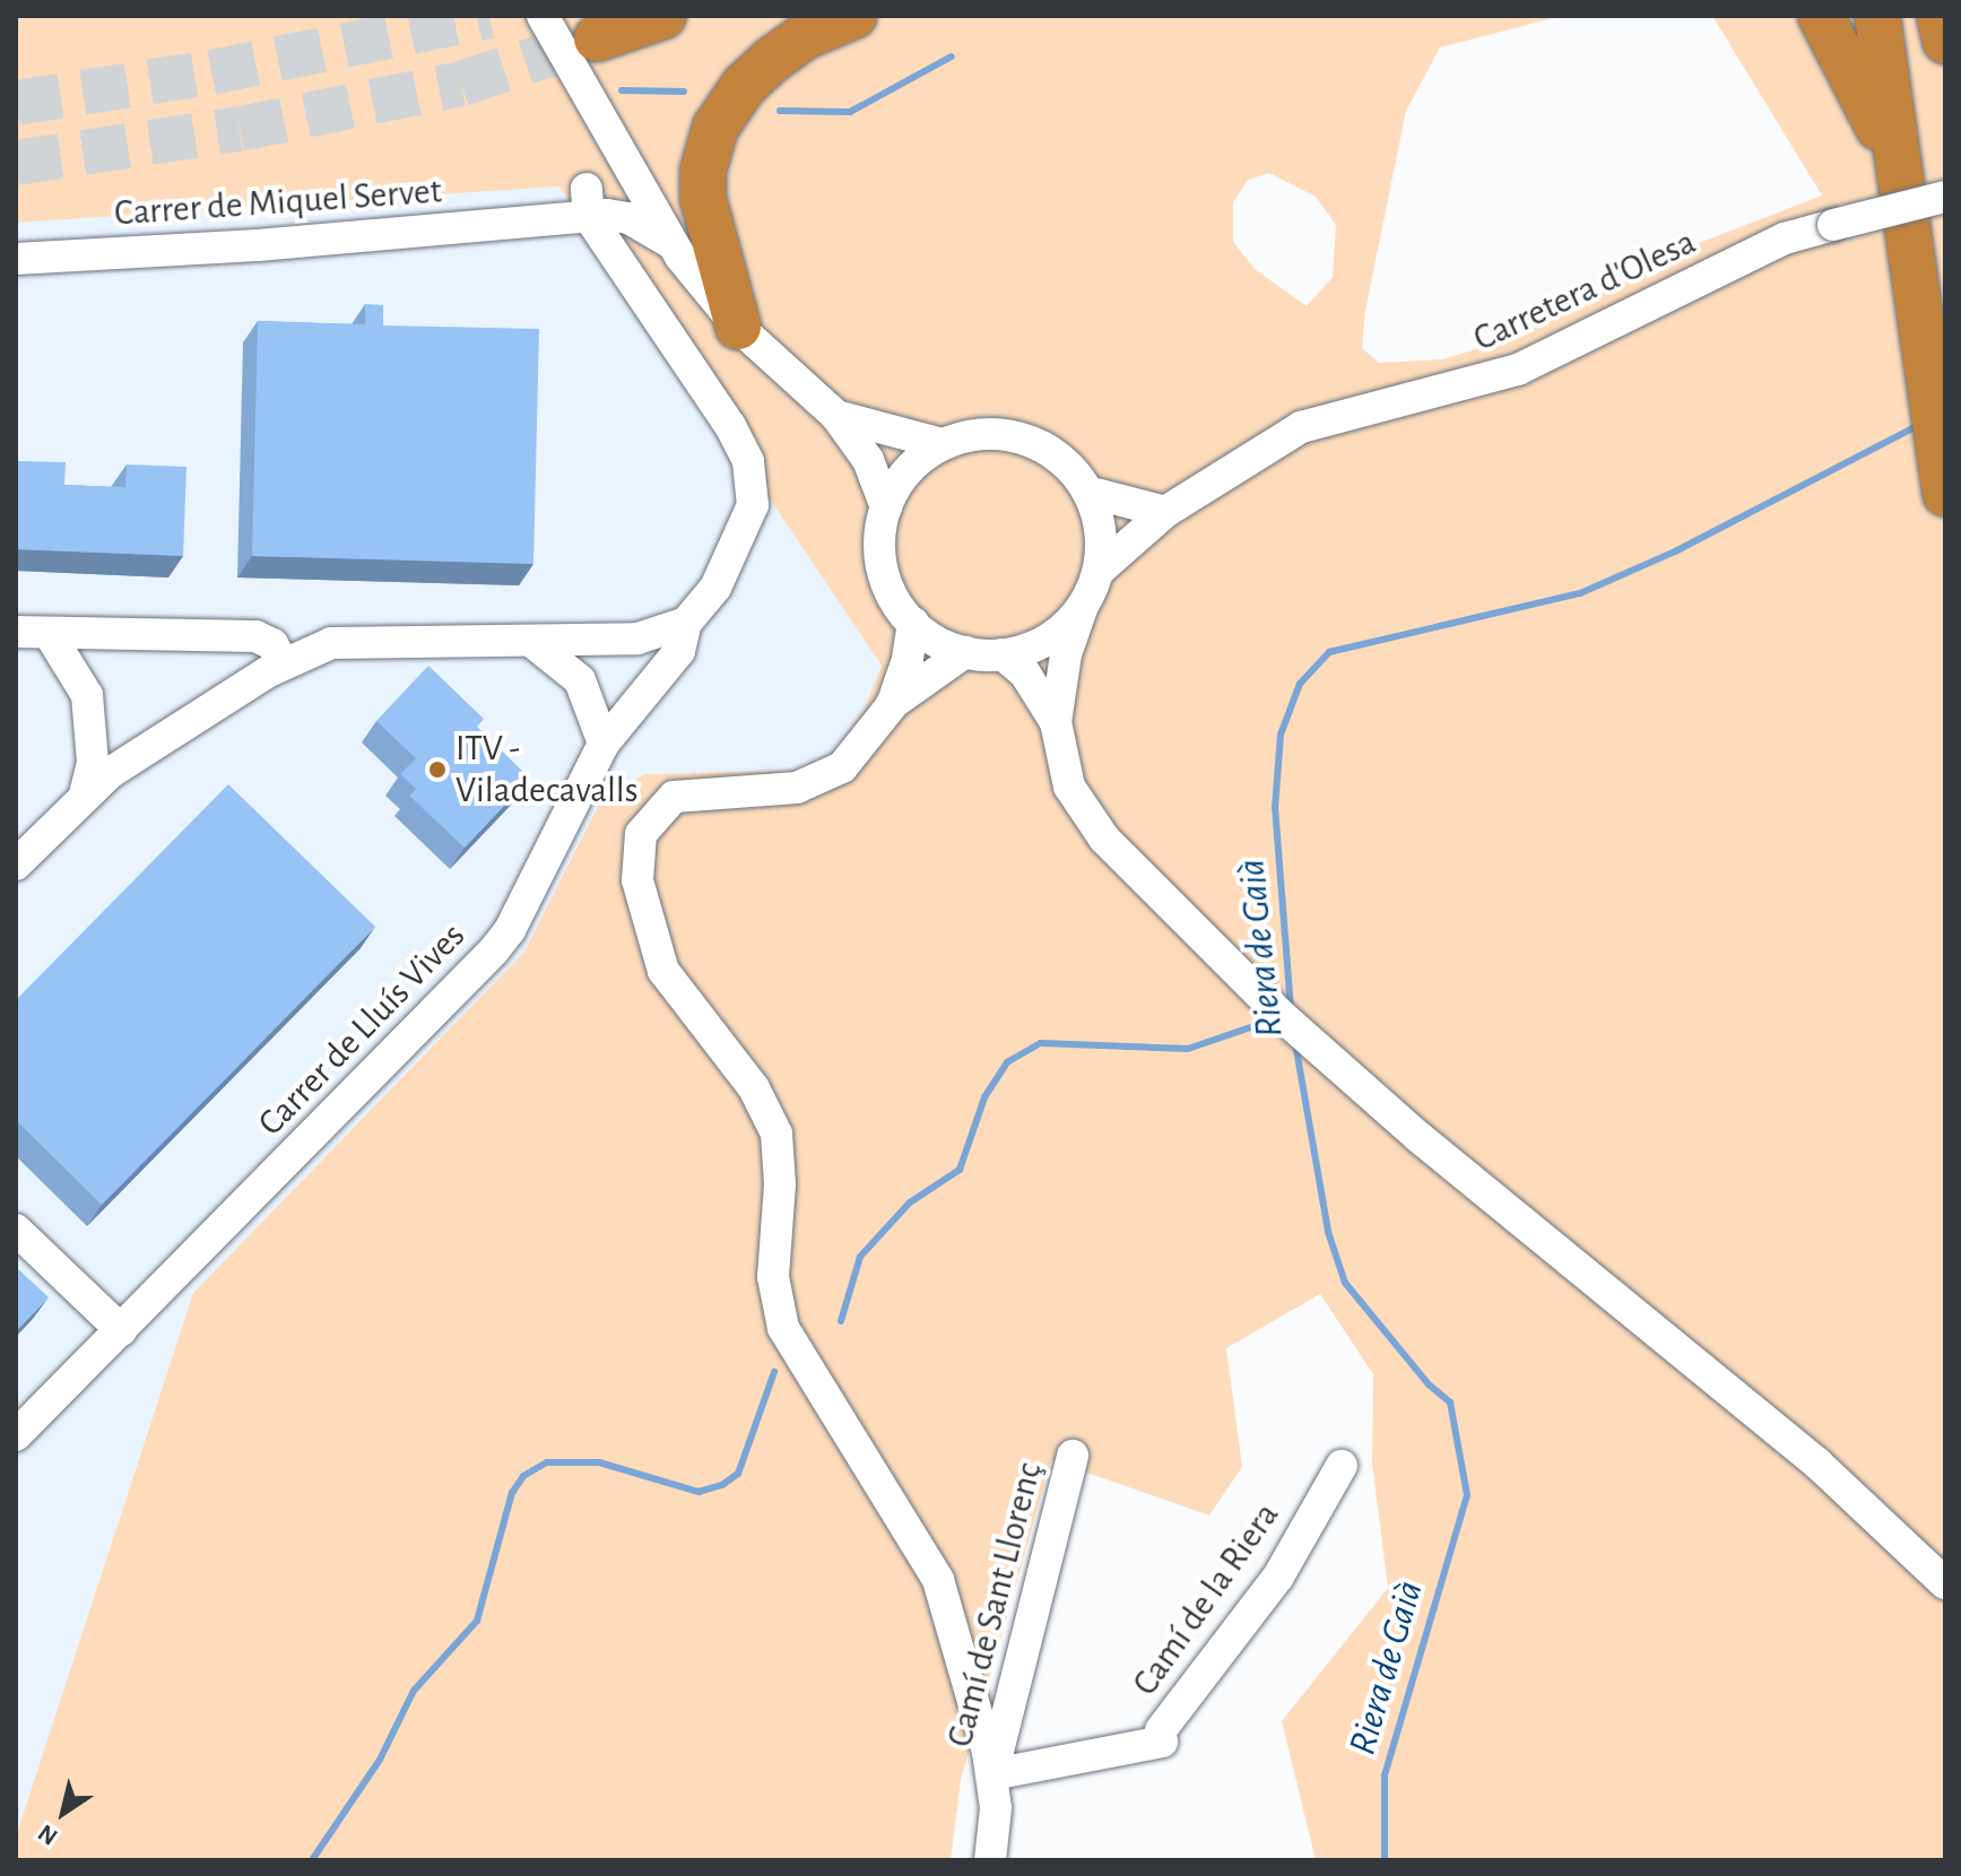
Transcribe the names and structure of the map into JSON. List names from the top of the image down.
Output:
{
  "streets": {
    "street": [
      "Carrer de Miquel Servet",
      "Carretera d'Olesa",
      "Carrer de Lluís Vives",
      "Camí de la Riera",
      "Camí de Sant Llorenç"
    ]
  },
  "crossings": [
    ["Carrer de Miquel Servet", "Carrer de Lluís Vives"],
    ["Camí de la Riera", "Camí de Sant Llorenç"]
  ],
  "water": ["Riera de Gaià"],
  "places": ["ITV - Viladecavalls"],
  "north": "bottom left"
}
